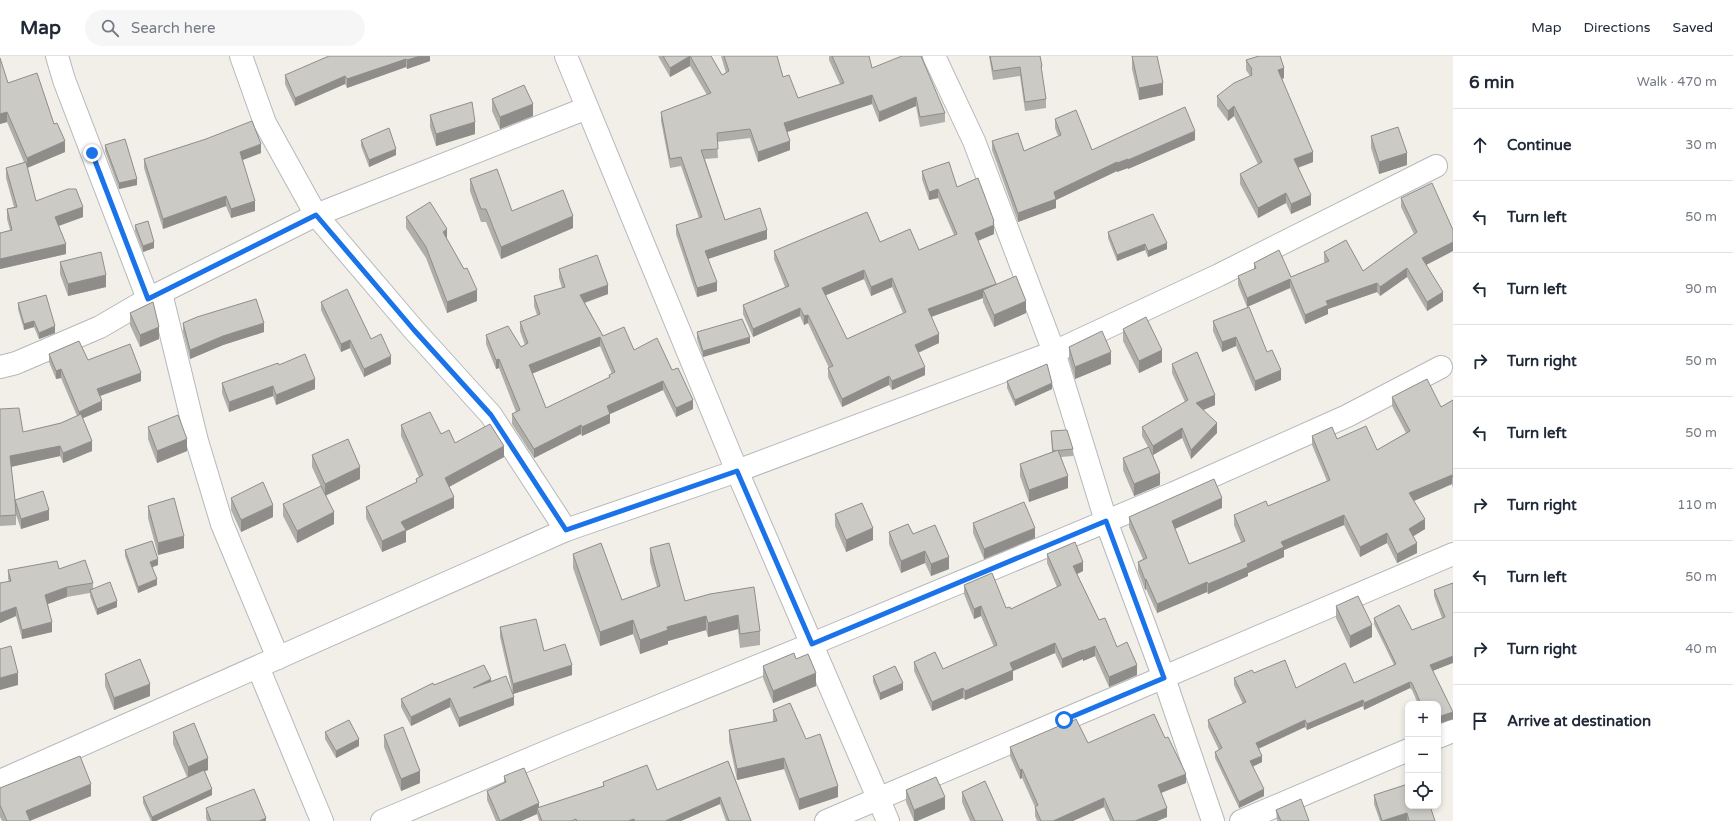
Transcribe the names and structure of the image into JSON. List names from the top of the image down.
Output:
{
  "page": {
    "header": "Map",
    "search": "Search here",
    "nav": ["Map", "Directions", "Saved"],
    "heading": ["6 min", "Walk · 470 m"],
    "list": [
      ["Continue", "30 m"],
      ["Turn left", "50 m"],
      ["Turn left", "90 m"],
      ["Turn right", "50 m"],
      ["Turn left", "50 m"],
      ["Turn right", "110 m"],
      ["Turn left", "50 m"],
      ["Turn right", "40 m"],
      "Arrive at destination"
    ],
    "map_buttons": ["+", "−"]
  }
}
